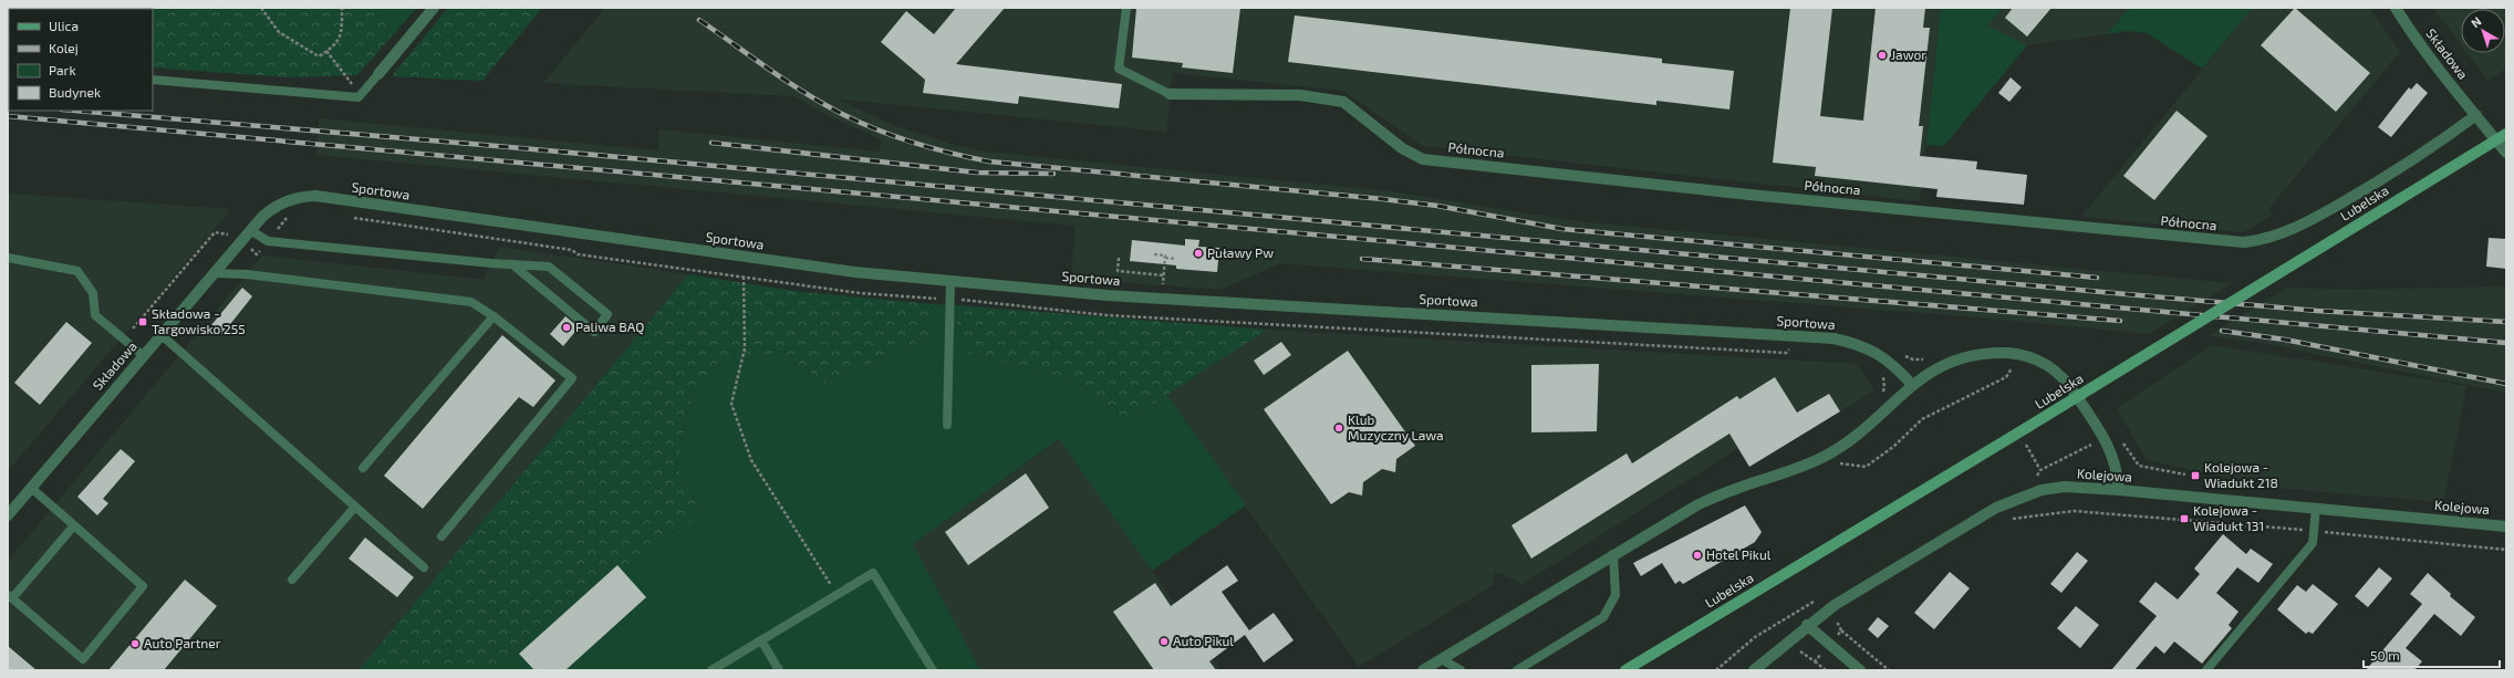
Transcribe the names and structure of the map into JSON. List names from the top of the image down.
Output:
{
  "streets": {
    "main road": ["Lubelska"],
    "street": [
      "Składowa",
      "Północna",
      "Sportowa",
      "Kolejowa"
    ]
  },
  "crossings": [
    ["Składowa", "Północna"],
    ["Składowa", "Sportowa"]
  ],
  "places": {
    "other": [
      "Jawor",
      "Puławy Pw",
      "Paliwa BAQ",
      "Klub Muzyczny Lawa",
      "Hotel Pikul",
      "Auto Pikul",
      "Auto Partner"
    ],
    "transit": ["Składowa - Targowisko 255", "Kolejowa - Wiadukt 218", "Kolejowa - Wiadukt 131"]
  },
  "legend": [
    "Ulica",
    "Kolej",
    "Park",
    "Budynek"
  ],
  "scale_bar": "50 m",
  "north": "top left"
}
